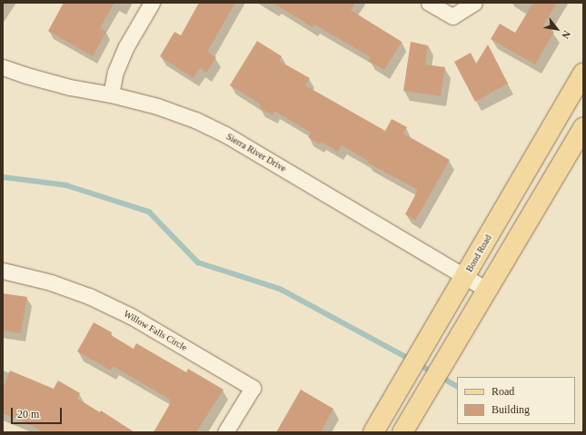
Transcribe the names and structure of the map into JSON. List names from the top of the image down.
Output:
{
  "streets": {
    "main road": ["Bond Road"],
    "street": ["Sierra River Drive", "Willow Falls Circle"]
  },
  "crossings": [
    ["Sierra River Drive", "Bond Road"]
  ],
  "legend": ["Road", "Building"],
  "scale_bar": "20 m",
  "north": "bottom right"
}
